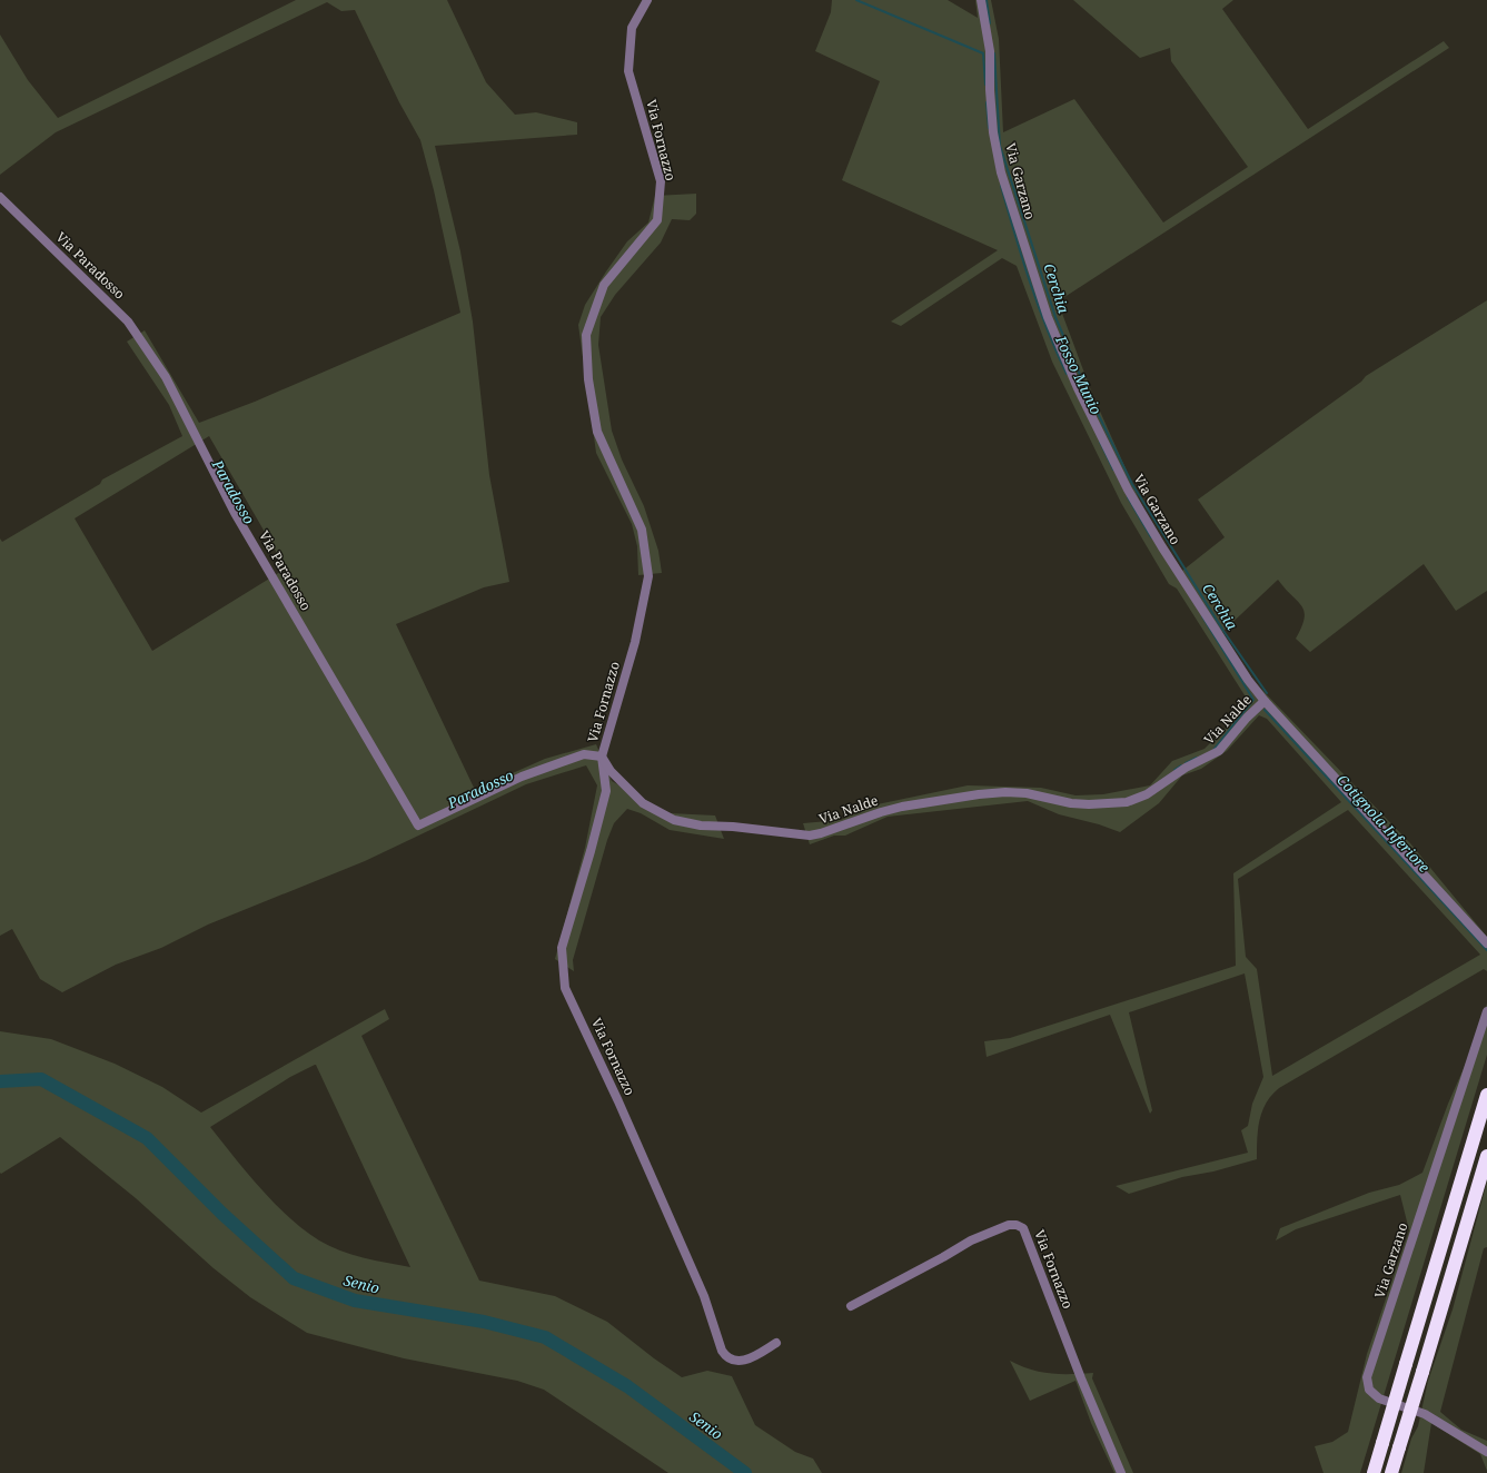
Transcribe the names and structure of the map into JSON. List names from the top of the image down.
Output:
{
  "streets": {
    "street": [
      "Via Fornazzo",
      "Via Garzano",
      "Via Paradosso",
      "Via Nalde"
    ]
  },
  "crossings": [
    ["Via Fornazzo", "Via Paradosso"],
    ["Via Fornazzo", "Via Nalde"],
    ["Via Garzano", "Via Nalde"],
    ["Via Paradosso", "Via Nalde"]
  ],
  "water": [
    "Cerchia",
    "Fosso Munio",
    "Paradosso",
    "Cotignola Inferiore",
    "Senio"
  ]
}
